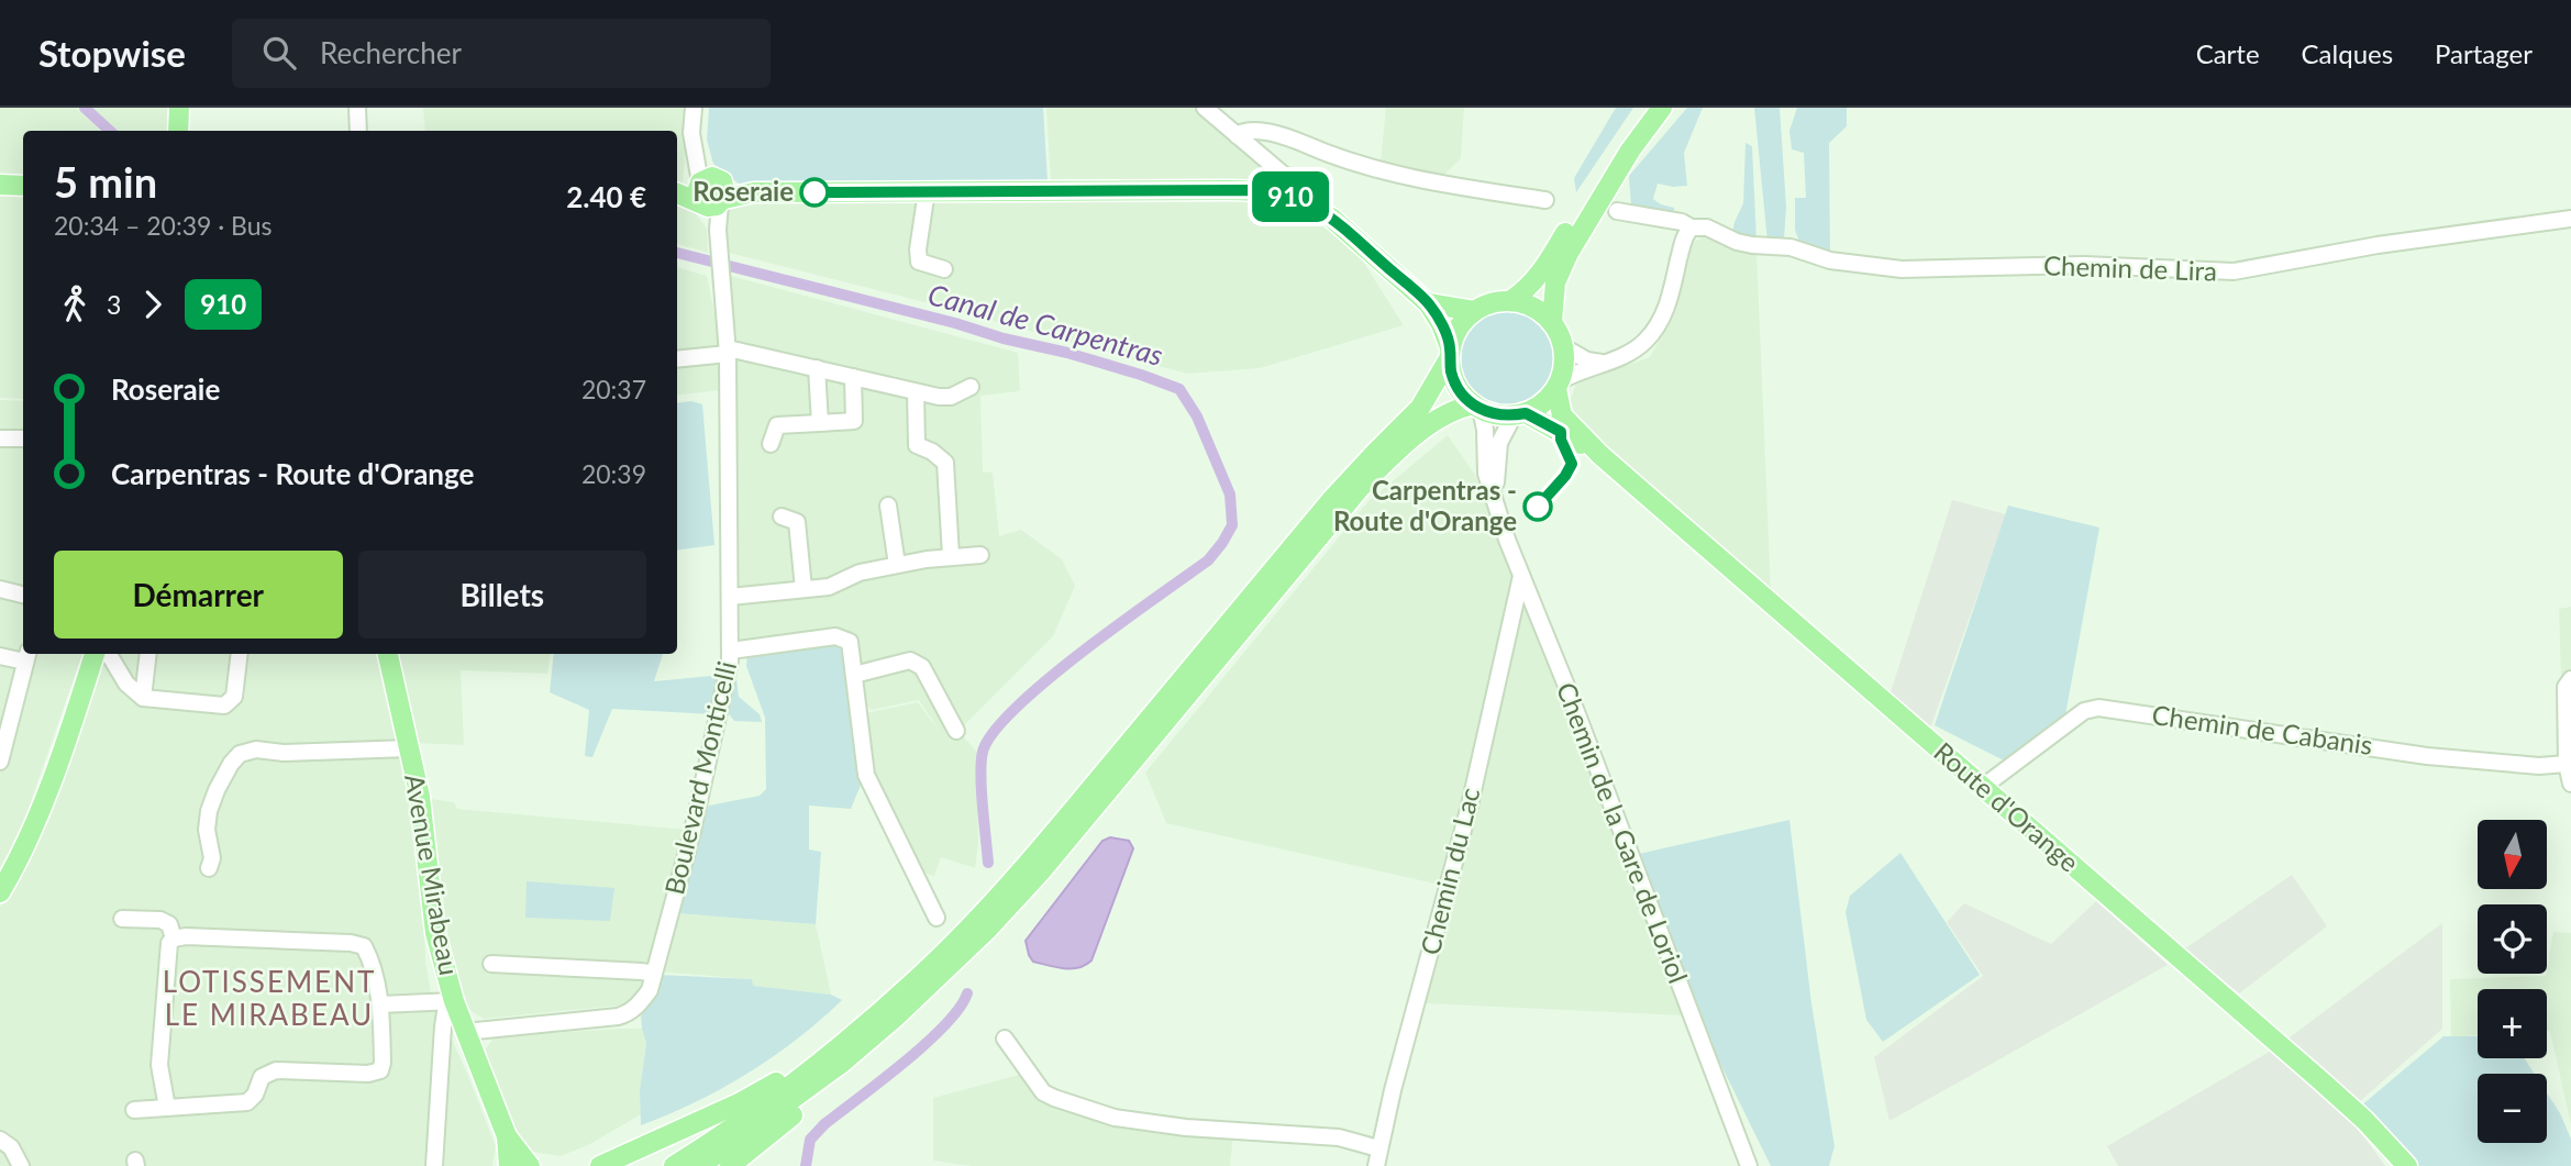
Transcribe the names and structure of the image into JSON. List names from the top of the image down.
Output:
{
  "streets": {
    "main road": ["Route d'Orange", "Avenue Mirabeau"],
    "street": [
      "Chemin de Lira",
      "Chemin de Cabanis",
      "Boulevard Monticelli",
      "Chemin de la Gare de Loriol",
      "Chemin du Lac"
    ]
  },
  "crossings": [
    ["Chemin de Cabanis", "Route d'Orange"],
    ["Boulevard Monticelli", "Avenue Mirabeau"],
    ["Route d'Orange", "Chemin de la Gare de Loriol"],
    ["Chemin de la Gare de Loriol", "Chemin du Lac"]
  ],
  "districts": ["LOTISSEMENT LE MIRABEAU"],
  "water": ["Canal de Carpentras"],
  "places": ["Roseraie", "Carpentras - Route d'Orange"],
  "lines": ["bus line 910"],
  "north": "bottom",
  "page": {
    "header": "Stopwise",
    "search": "Rechercher",
    "nav": ["Carte", "Calques", "Partager"],
    "on_map": "910",
    "heading": ["5 min", "20:34 – 20:39 · Bus", "2.40 €"],
    "legs": ["3", "910"],
    "list": [
      {
        "name": "Roseraie",
        "value": "20:37"
      },
      {
        "name": "Carpentras - Route d'Orange",
        "value": "20:39"
      }
    ],
    "buttons": ["Démarrer", "Billets"],
    "map_buttons": ["+", "−"]
  }
}
